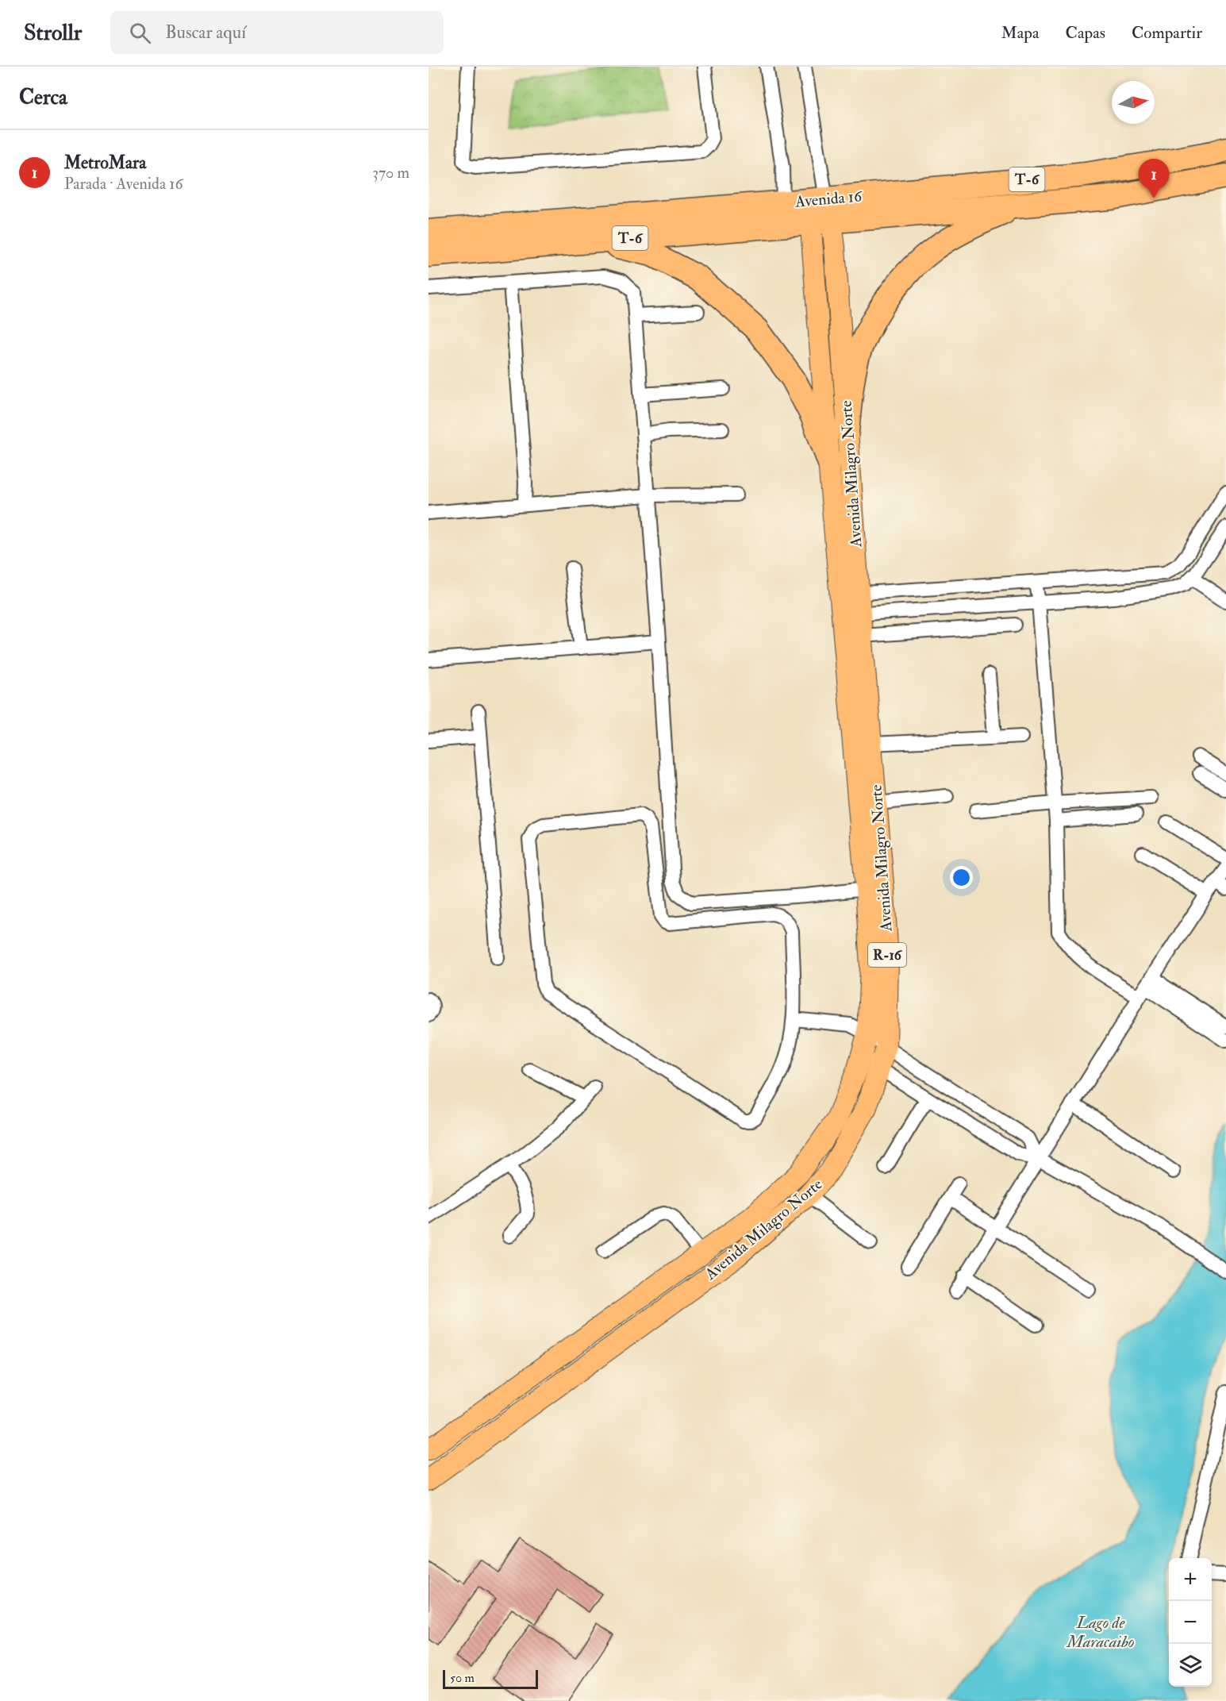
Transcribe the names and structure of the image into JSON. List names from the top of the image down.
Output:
{
  "streets": {
    "highway": ["T-6", "Avenida 16"],
    "main road": ["Avenida Milagro Norte", "R-16"]
  },
  "crossings": [
    ["Avenida 16", "Avenida Milagro Norte"]
  ],
  "water": ["Lago de Maracaibo"],
  "scale_bar": "50 m",
  "north": "right",
  "page": {
    "header": "Strollr",
    "search": "Buscar aquí",
    "nav": ["Mapa", "Capas", "Compartir"],
    "heading": "Cerca",
    "list": [
      {
        "mark": "1",
        "name": "MetroMara",
        "note": "Parada · Avenida 16",
        "value": "370 m"
      }
    ],
    "pins": "1",
    "map_buttons": ["+", "−"],
    "scale": "50 m"
  }
}
